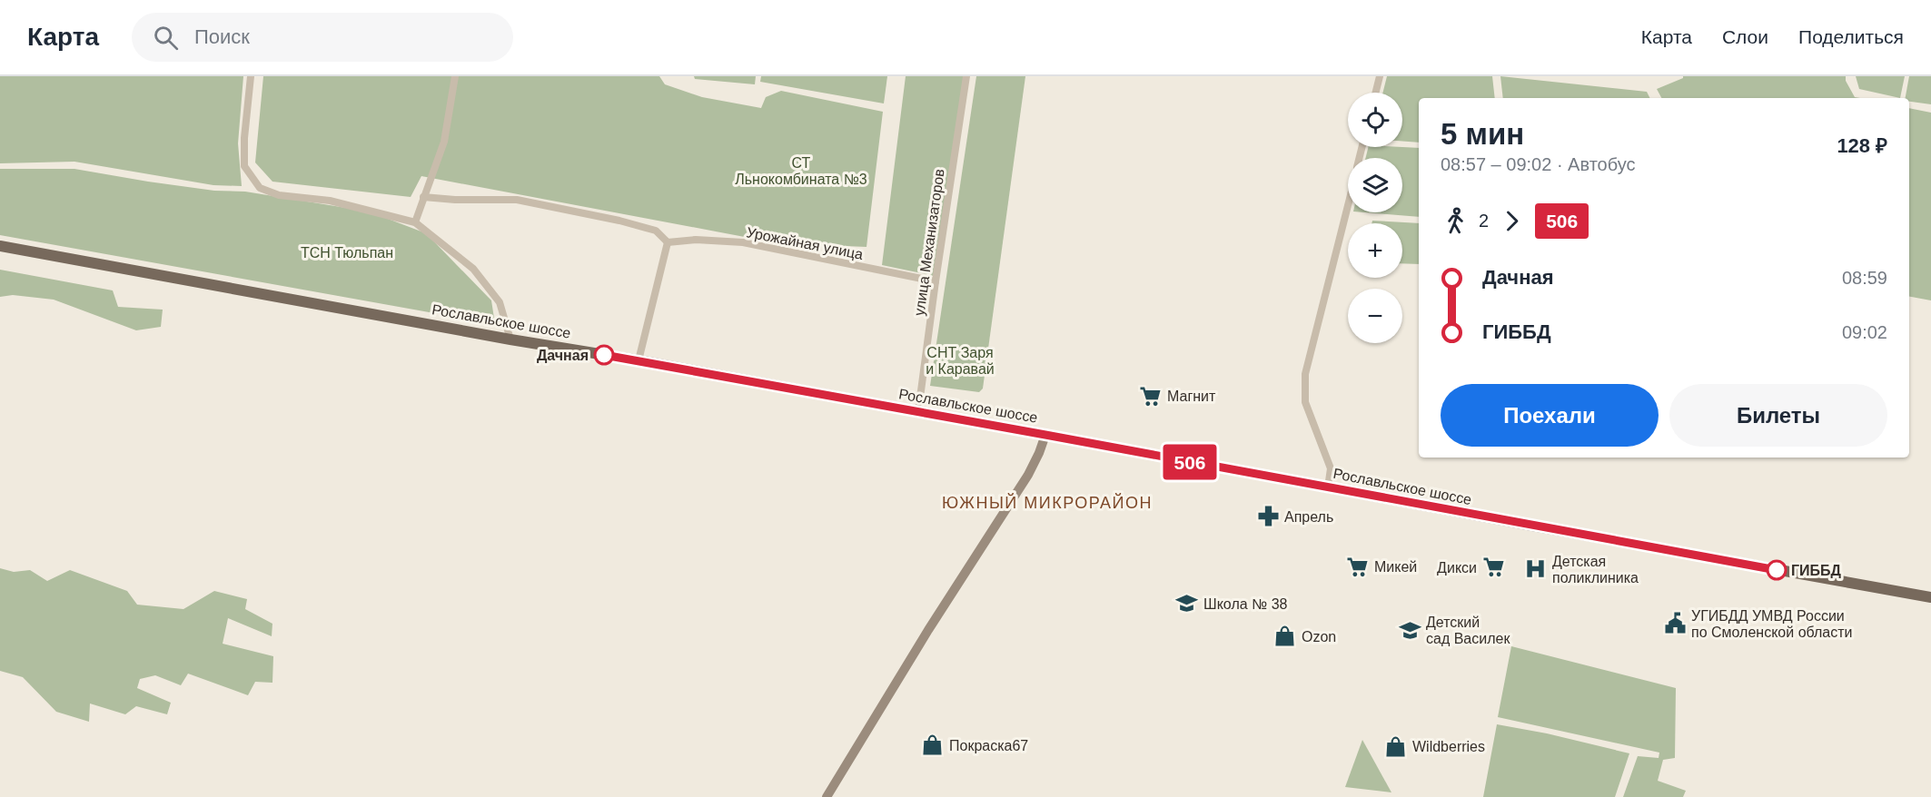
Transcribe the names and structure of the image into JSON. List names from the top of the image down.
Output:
{
  "streets": {
    "main road": ["Рославльское шоссе"],
    "street": ["улица Механизаторов", "Урожайная улица"]
  },
  "crossings": [
    ["улица Механизаторов", "Урожайная улица"],
    ["улица Механизаторов", "Рославльское шоссе"]
  ],
  "districts": ["ЮЖНЫЙ МИКРОРАЙОН"],
  "parks": ["СТ Льнокомбината №3", "ТСН Тюльпан", "СНТ Заря и Каравай"],
  "places": {
    "other": ["Дачная", "ГИББД"],
    "supermarket": ["Магнит", "Микей", "Дикси"],
    "pharmacy": ["Апрель"],
    "hospital": ["Детская поликлиника"],
    "school or university": ["Школа № 38", "Детский сад Василек"],
    "public building": ["УГИБДД УМВД России по Смоленской области"],
    "shop": ["Ozon", "Покраска67", "Wildberries"]
  },
  "lines": ["bus line 506"],
  "page": {
    "header": "Карта",
    "search": "Поиск",
    "nav": ["Карта", "Слои", "Поделиться"],
    "on_map": "506",
    "map_buttons": ["+", "−"],
    "heading": ["5 мин", "08:57 – 09:02 · Автобус", "128 ₽"],
    "legs": ["2", "506"],
    "list": [
      {
        "name": "Дачная",
        "value": "08:59"
      },
      {
        "name": "ГИББД",
        "value": "09:02"
      }
    ],
    "buttons": ["Поехали", "Билеты"]
  }
}
